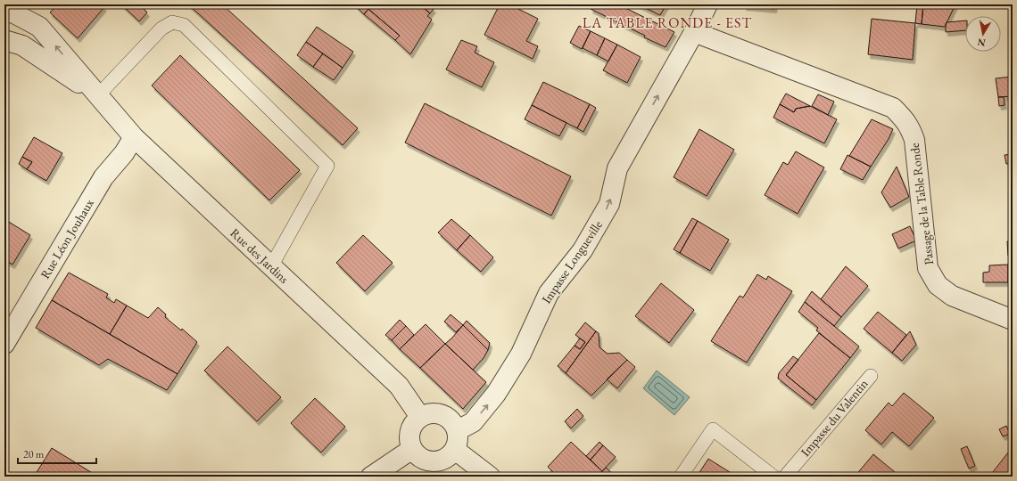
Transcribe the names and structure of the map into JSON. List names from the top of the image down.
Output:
{
  "streets": {
    "street": [
      "Passage de la Table Ronde",
      "Rue Léon Jouhaux",
      "Rue des Jardins",
      "Impasse Longueville"
    ],
    "lane": ["Impasse du Valentin"]
  },
  "crossings": [
    ["Passage de la Table Ronde", "Impasse Longueville"],
    ["Rue Léon Jouhaux", "Rue des Jardins"],
    ["Rue des Jardins", "Impasse Longueville"]
  ],
  "one_way": ["Impasse Longueville"],
  "districts": ["LA TABLE RONDE - EST"],
  "scale_bar": "20 m",
  "north": "bottom"
}
